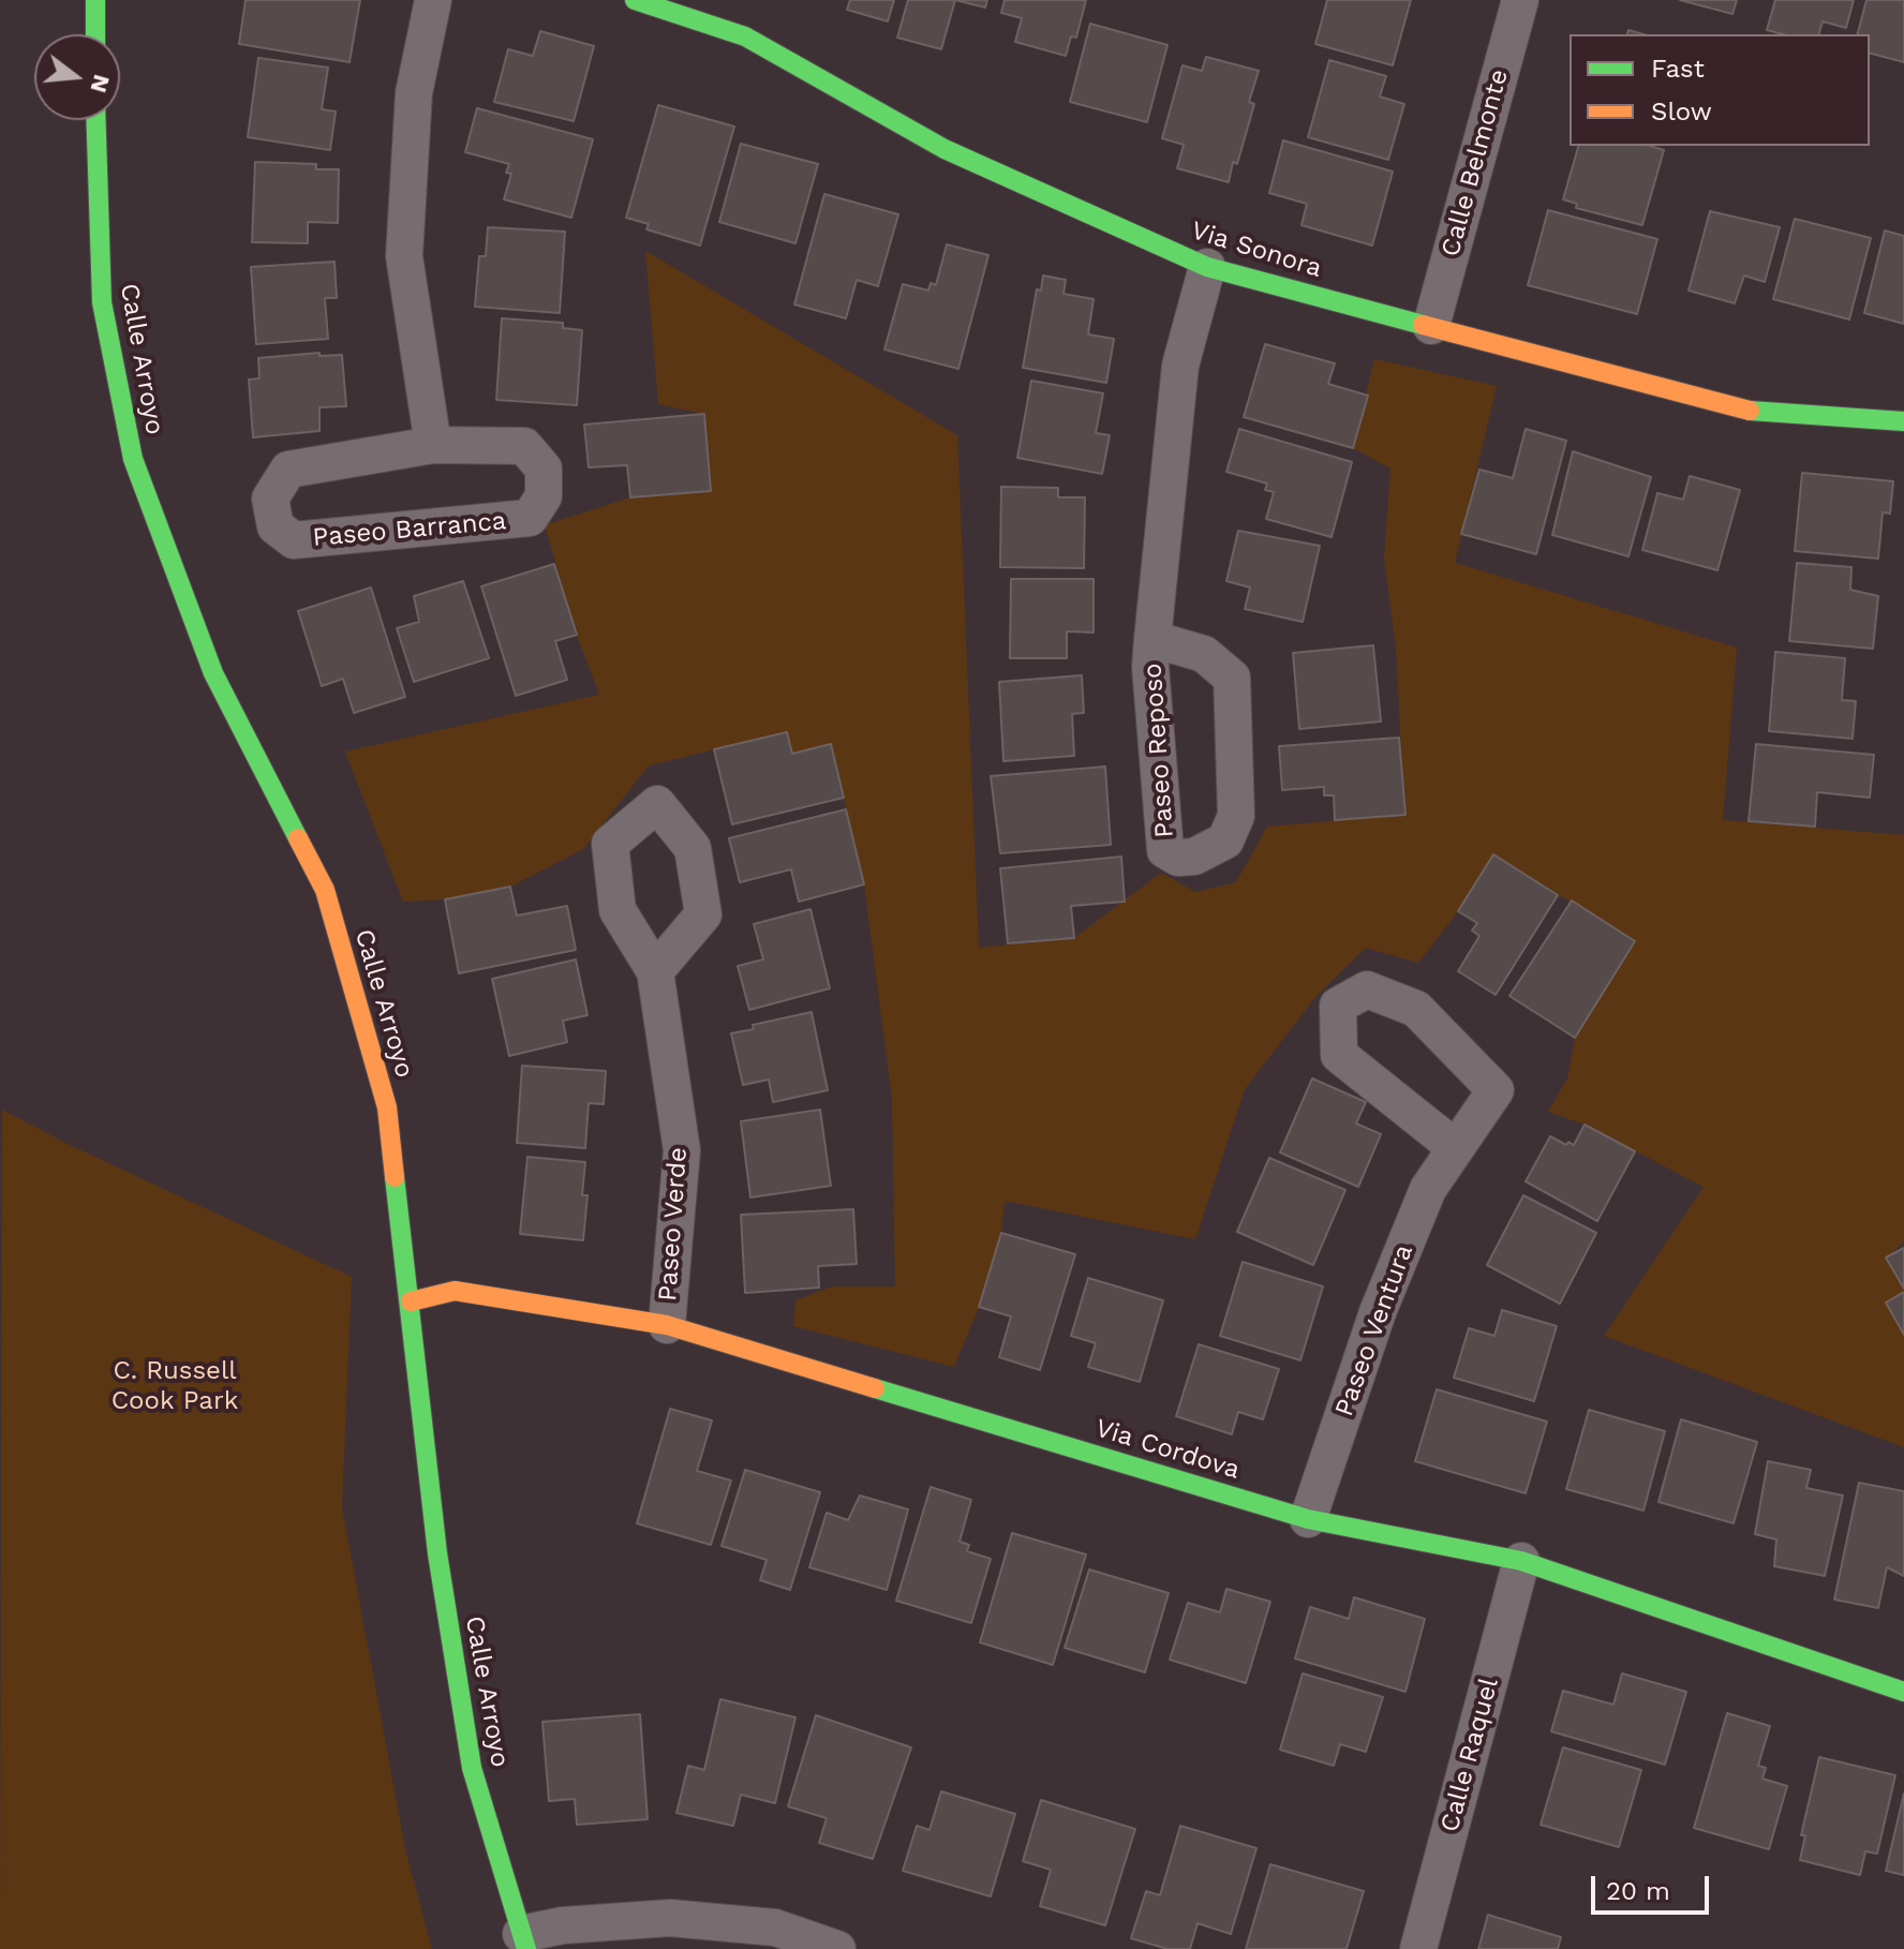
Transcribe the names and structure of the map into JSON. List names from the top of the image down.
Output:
{
  "streets": {
    "street": [
      "Calle Belmonte",
      "Via Sonora",
      "Calle Arroyo",
      "Paseo Barranca",
      "Paseo Reposo",
      "Paseo Verde",
      "Paseo Ventura",
      "Via Cordova",
      "Calle Raquel"
    ]
  },
  "crossings": [
    ["Calle Belmonte", "Via Sonora"],
    ["Via Sonora", "Paseo Reposo"],
    ["Calle Arroyo", "Via Cordova"],
    ["Paseo Verde", "Via Cordova"],
    ["Paseo Ventura", "Via Cordova"],
    ["Via Cordova", "Calle Raquel"]
  ],
  "parks": ["C. Russell Cook Park"],
  "legend": ["Fast", "Slow"],
  "scale_bar": "20 m",
  "north": "right"
}
